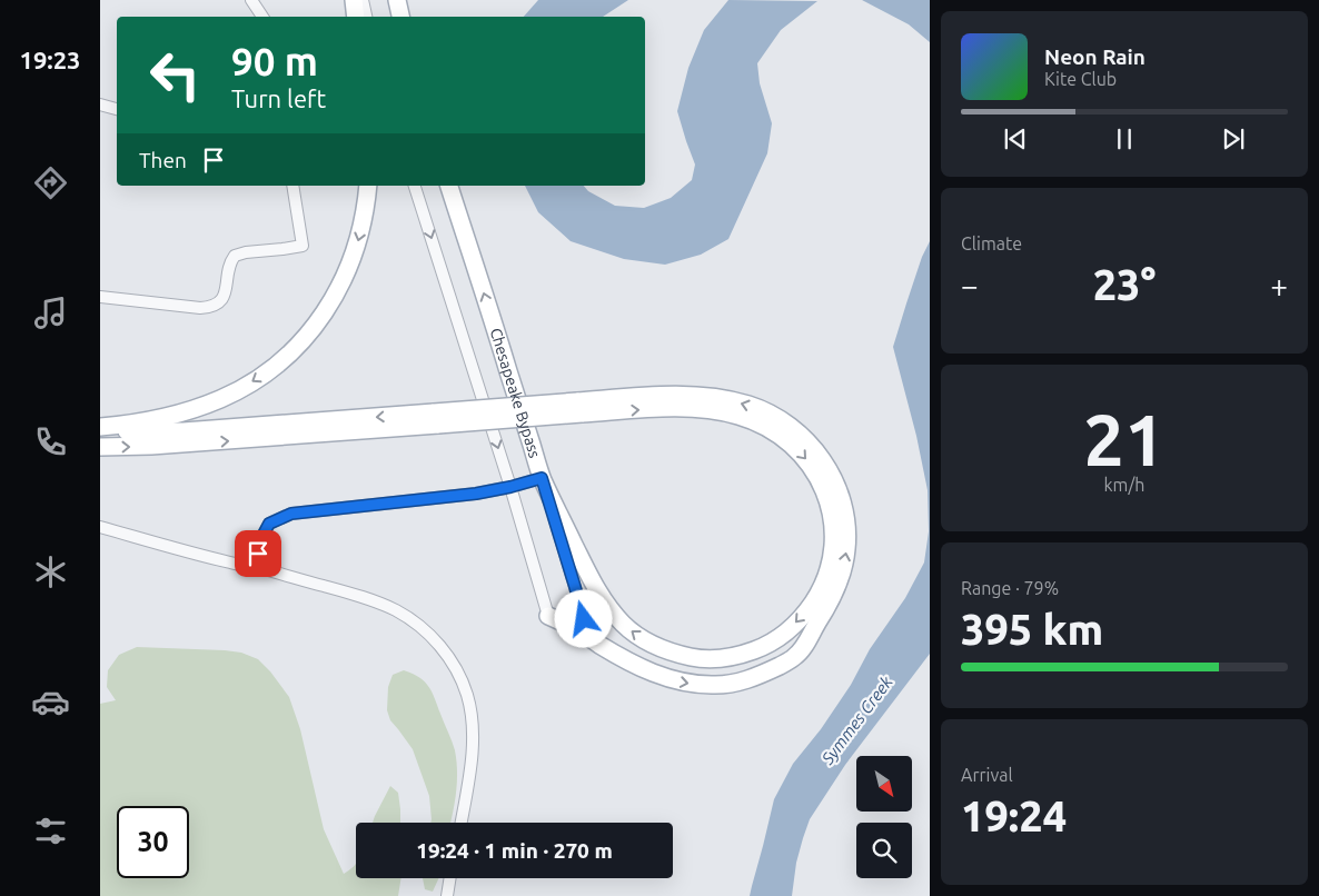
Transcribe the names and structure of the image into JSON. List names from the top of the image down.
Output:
{
  "streets": {
    "main road": ["Chesapeake Bypass"]
  },
  "water": ["Symmes Creek"],
  "north": "bottom right",
  "page": {
    "tabs": "19:23",
    "turn": ["90 m", "Turn left"],
    "song": ["Neon Rain", "Kite Club"],
    "then": "Then",
    "tile": [
      "Climate",
      ["21", "km/h"],
      ["Range · 79%", "395 km"],
      ["Arrival", "19:24"]
    ],
    "heat": ["−", "23°", "+"],
    "limit": "30",
    "trip": "19:24 · 1 min · 270 m"
  }
}
